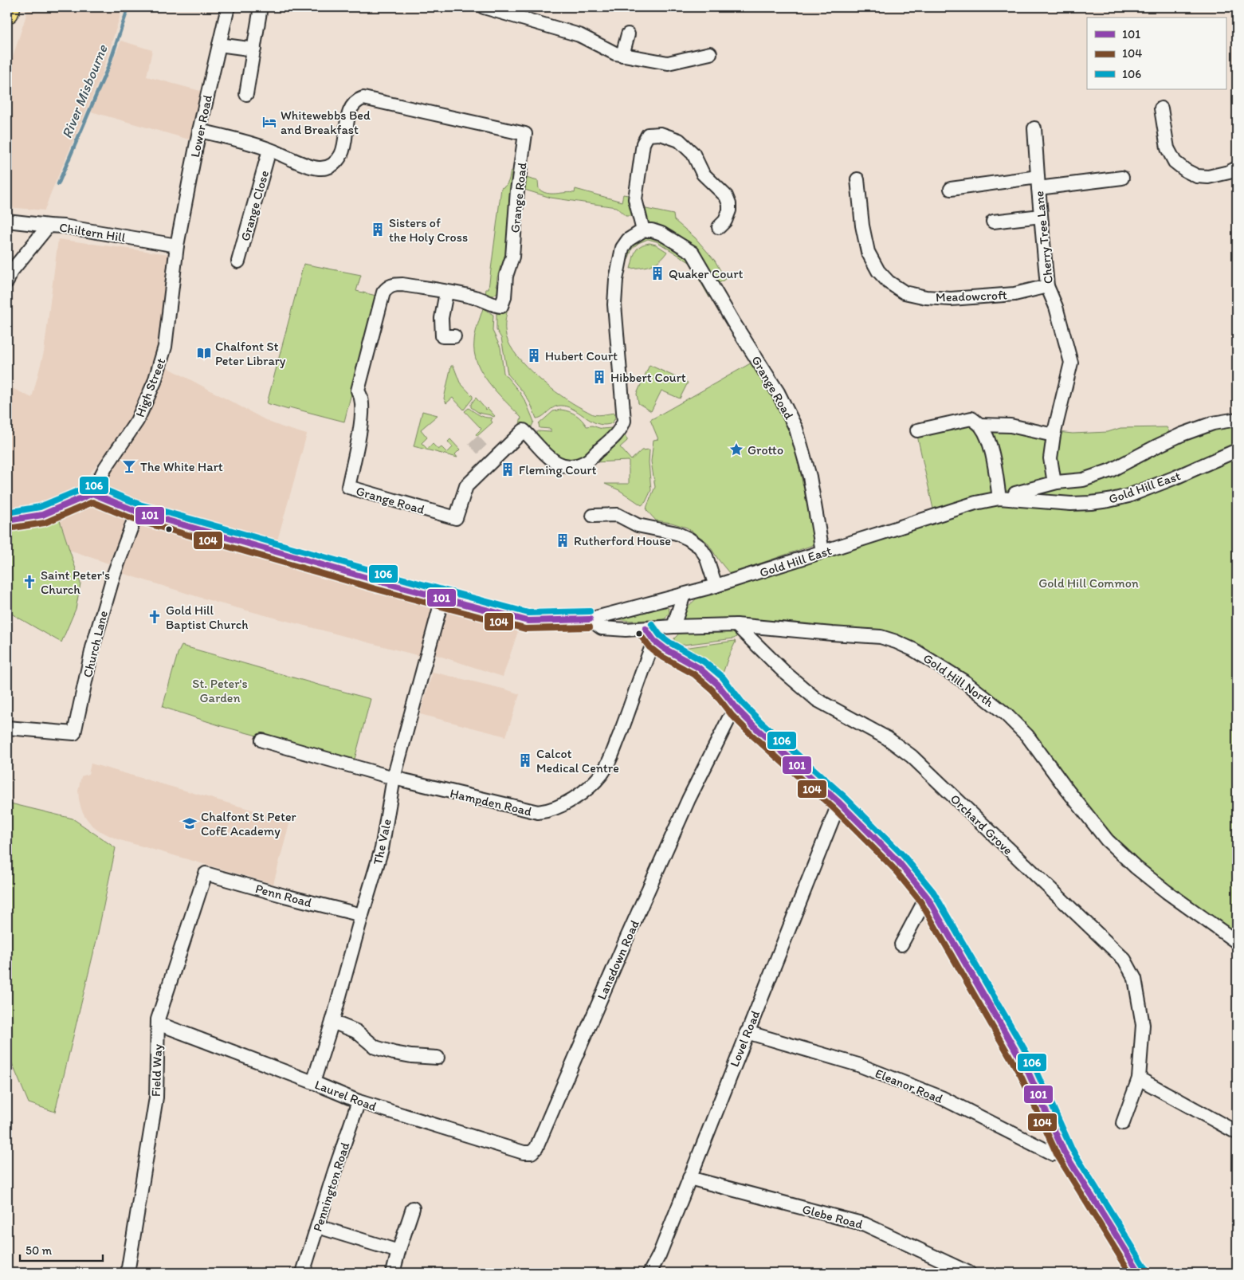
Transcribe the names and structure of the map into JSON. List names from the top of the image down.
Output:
{
  "streets": {
    "street": [
      "Lower Road",
      "Grange Road",
      "Grange Close",
      "Chiltern Hill",
      "Cherry Tree Lane",
      "Meadowcroft",
      "High Street",
      "Gold Hill East",
      "Church Lane",
      "Gold Hill North",
      "Hampden Road",
      "Orchard Grove",
      "The Vale",
      "Penn Road",
      "Lansdown Road",
      "Lovel Road",
      "Field Way",
      "Eleanor Road",
      "Laurel Road",
      "Pennington Road",
      "Glebe Road"
    ]
  },
  "crossings": [
    ["Lower Road", "Grange Road"],
    ["Lower Road", "Chiltern Hill"],
    ["Lower Road", "High Street"],
    ["Grange Road", "Grange Close"],
    ["Grange Road", "Gold Hill East"],
    ["Chiltern Hill", "High Street"],
    ["Cherry Tree Lane", "Meadowcroft"],
    ["Cherry Tree Lane", "Gold Hill East"],
    ["Gold Hill East", "Gold Hill North"],
    ["Gold Hill North", "Orchard Grove"],
    ["Hampden Road", "The Vale"],
    ["The Vale", "Penn Road"],
    ["The Vale", "Laurel Road"],
    ["Penn Road", "Field Way"],
    ["Lansdown Road", "Laurel Road"],
    ["Lovel Road", "Eleanor Road"],
    ["Lovel Road", "Glebe Road"],
    ["Field Way", "Laurel Road"],
    ["Laurel Road", "Pennington Road"]
  ],
  "water": ["River Misbourne"],
  "parks": ["Gold Hill Common", "St. Peter's Garden"],
  "places": {
    "hotel": ["Whitewebbs Bed and Breakfast"],
    "building": [
      "Sisters of the Holy Cross",
      "Quaker Court",
      "Hubert Court",
      "Hibbert Court",
      "Fleming Court",
      "Rutherford House",
      "Calcot Medical Centre"
    ],
    "library": ["Chalfont St Peter Library"],
    "place": ["Grotto"],
    "bar": ["The White Hart"],
    "church": ["Saint Peter's Church", "Gold Hill Baptist Church"],
    "school or university": ["Chalfont St Peter CofE Academy"]
  },
  "lines": ["transit line 106", "transit line 101", "transit line 104"],
  "legend": ["101", "104", "106"],
  "scale_bar": "50 m"
}
